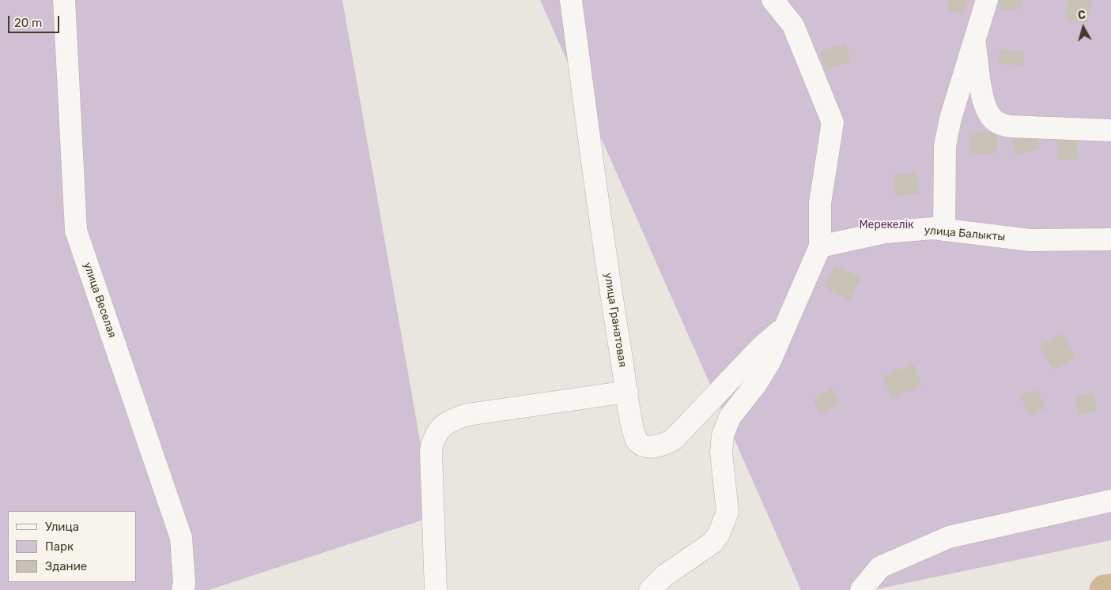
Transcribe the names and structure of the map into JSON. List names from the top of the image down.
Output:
{
  "streets": {
    "street": ["улица Балыкты", "улица Веселая", "улица Гранатовая"]
  },
  "parks": ["Мерекелік"],
  "legend": ["Улица", "Парк", "Здание"],
  "scale_bar": "20 m",
  "north": "top"
}
